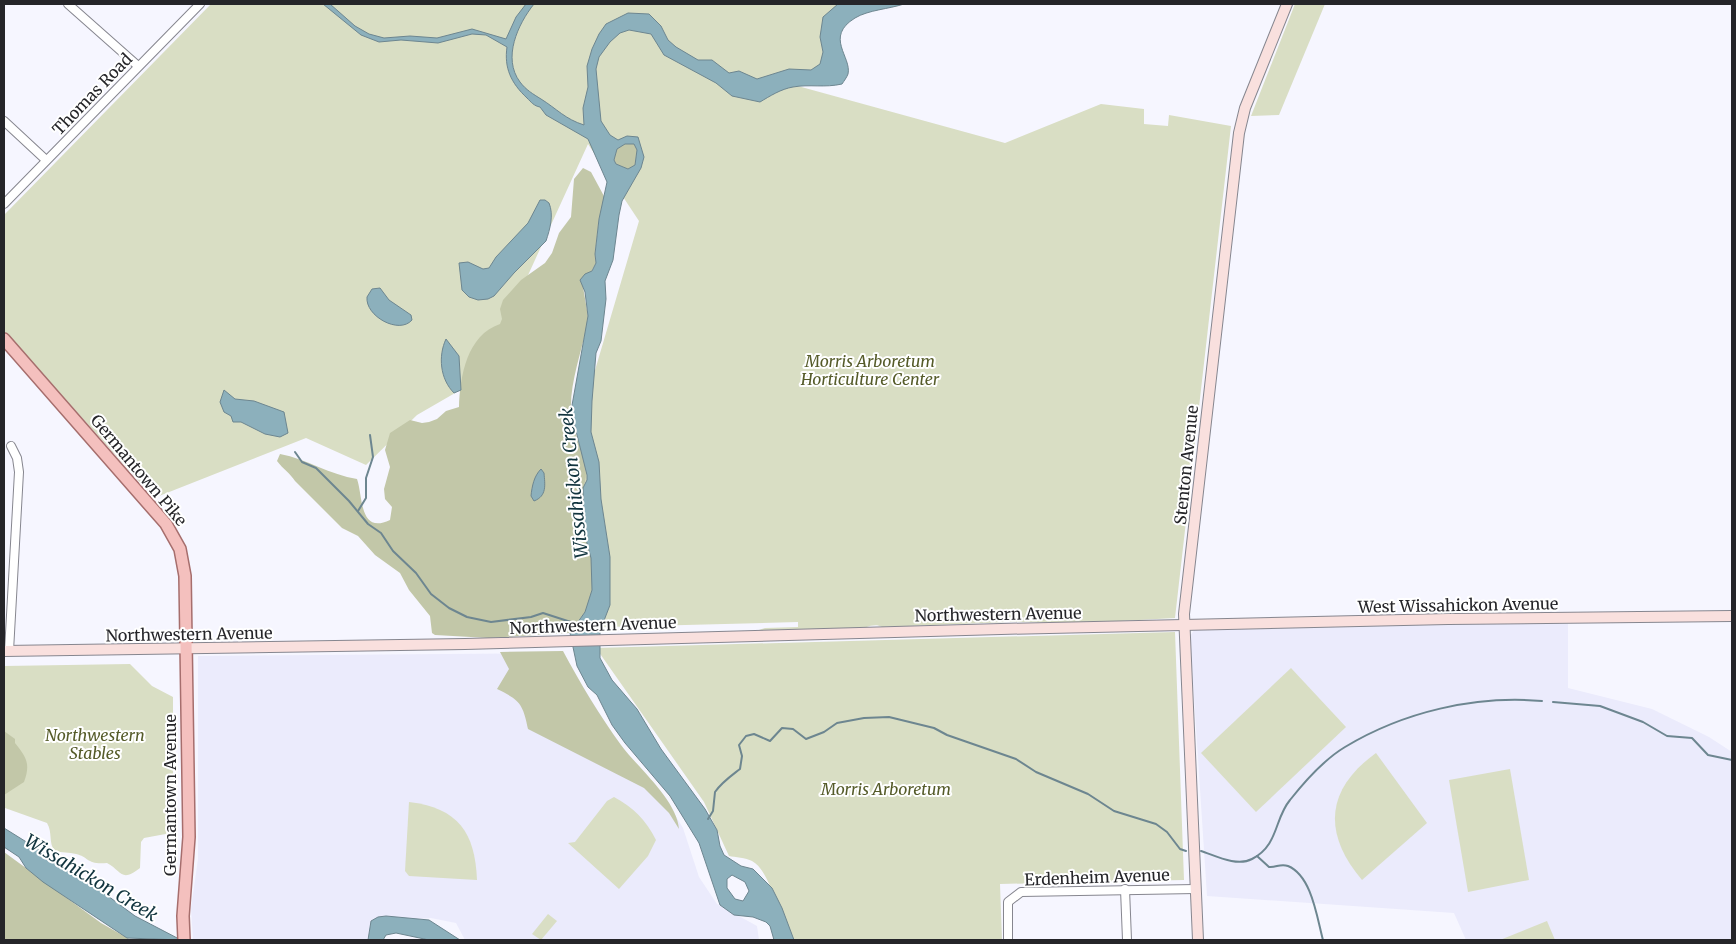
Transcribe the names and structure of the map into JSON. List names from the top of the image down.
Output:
{
  "streets": {
    "main road": ["Germantown Pike", "Germantown Avenue"],
    "street": [
      "Thomas Road",
      "Stenton Avenue",
      "West Wissahickon Avenue",
      "Northwestern Avenue",
      "Erdenheim Avenue"
    ]
  },
  "crossings": [
    ["Stenton Avenue", "West Wissahickon Avenue"],
    ["Stenton Avenue", "Northwestern Avenue"],
    ["Stenton Avenue", "Erdenheim Avenue"],
    ["Germantown Pike", "Northwestern Avenue"],
    ["Germantown Pike", "Germantown Avenue"],
    ["West Wissahickon Avenue", "Northwestern Avenue"],
    ["Northwestern Avenue", "Germantown Avenue"]
  ],
  "water": ["Wissahickon Creek"],
  "parks": ["Morris Arboretum Horticulture Center", "Northwestern Stables", "Morris Arboretum"]
}
